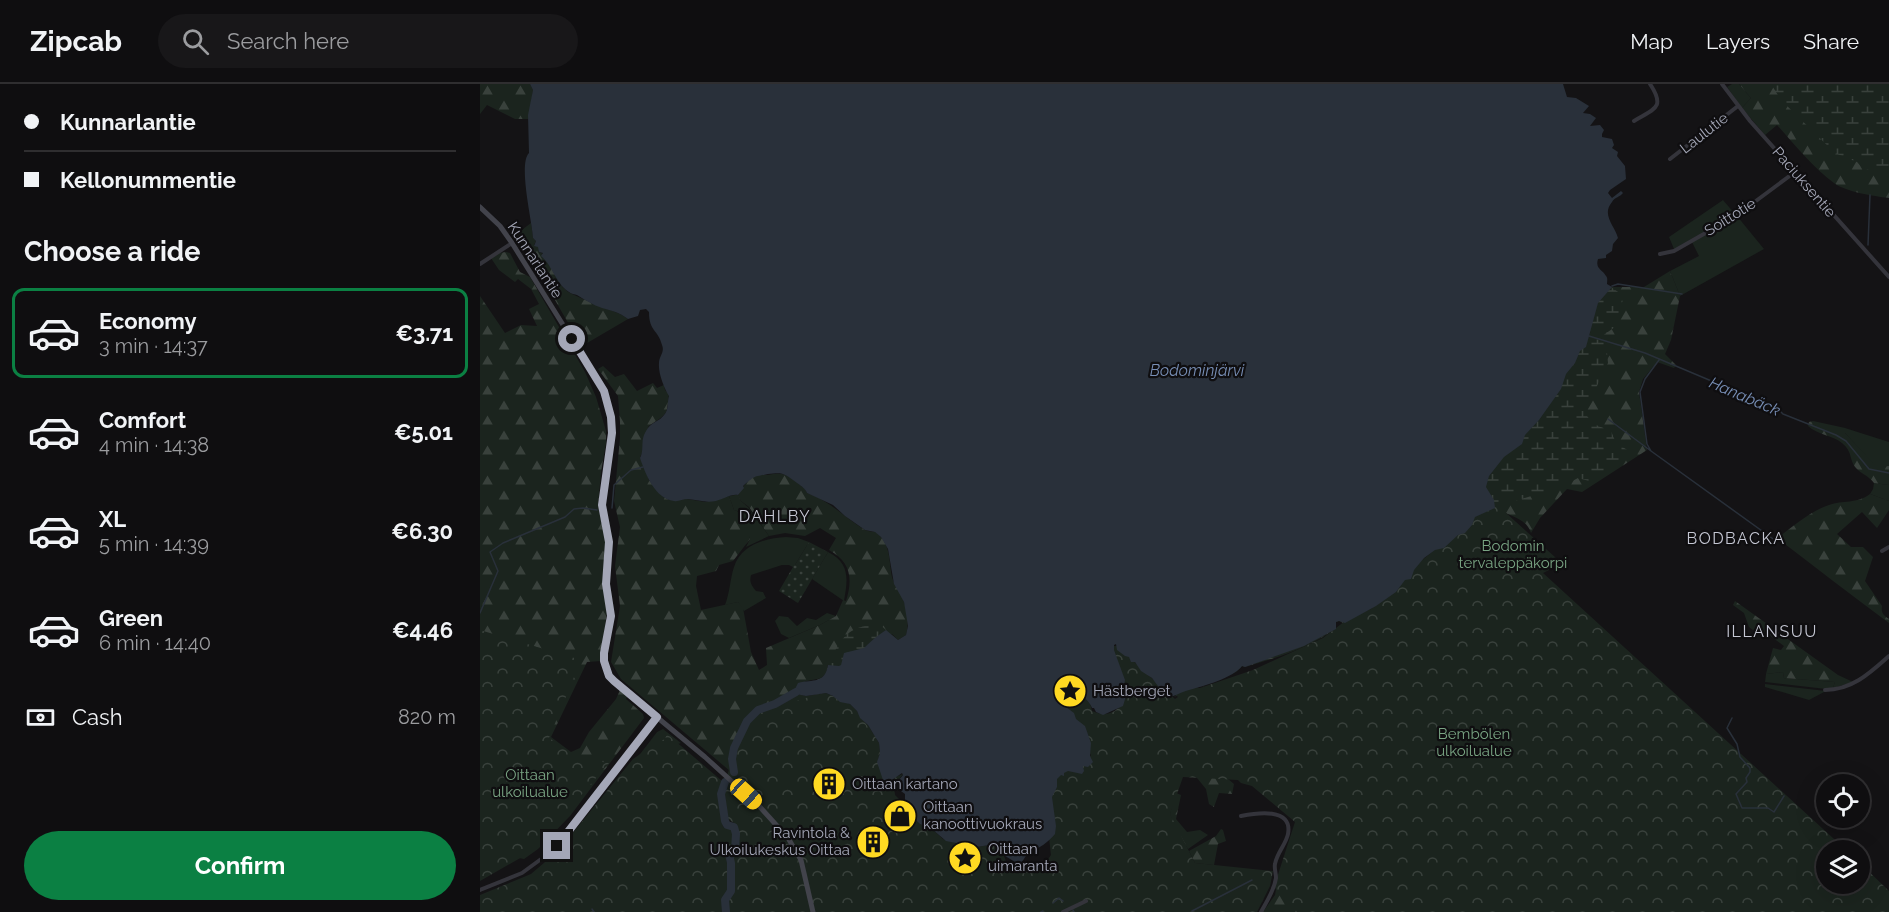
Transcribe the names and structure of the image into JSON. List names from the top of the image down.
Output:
{
  "streets": {
    "main road": ["Kunnarlantie"],
    "street": ["Laulutie", "Paciuksentie", "Soittotie"]
  },
  "crossings": [
    ["Laulutie", "Paciuksentie"],
    ["Paciuksentie", "Soittotie"]
  ],
  "districts": ["DAHLBY", "BODBACKA", "ILLANSUU"],
  "water": ["Bodominjärvi", "Hanabäck"],
  "parks": ["Bodomin tervaleppäkorpi", "Bembölen ulkoilualue", "Oittaan ulkoilualue"],
  "places": {
    "place": ["Hästberget", "Oittaan uimaranta"],
    "building": ["Oittaan kartano", "Ravintola & Ulkoilukeskus Oittaa"],
    "shop": ["Oittaan kanoottivuokraus"]
  },
  "page": {
    "header": "Zipcab",
    "search": "Search here",
    "nav": ["Map", "Layers", "Share"],
    "banner": ["Kunnarlantie", "Kellonummentie"],
    "heading": "Choose a ride",
    "list": [
      {
        "name": "Economy",
        "note": "3 min · 14:37",
        "value": "€3.71"
      },
      {
        "name": "Comfort",
        "note": "4 min · 14:38",
        "value": "€5.01"
      },
      {
        "name": "XL",
        "note": "5 min · 14:39",
        "value": "€6.30"
      },
      {
        "name": "Green",
        "note": "6 min · 14:40",
        "value": "€4.46"
      }
    ],
    "pay": ["Cash", "820 m"],
    "buttons": "Confirm"
  }
}
